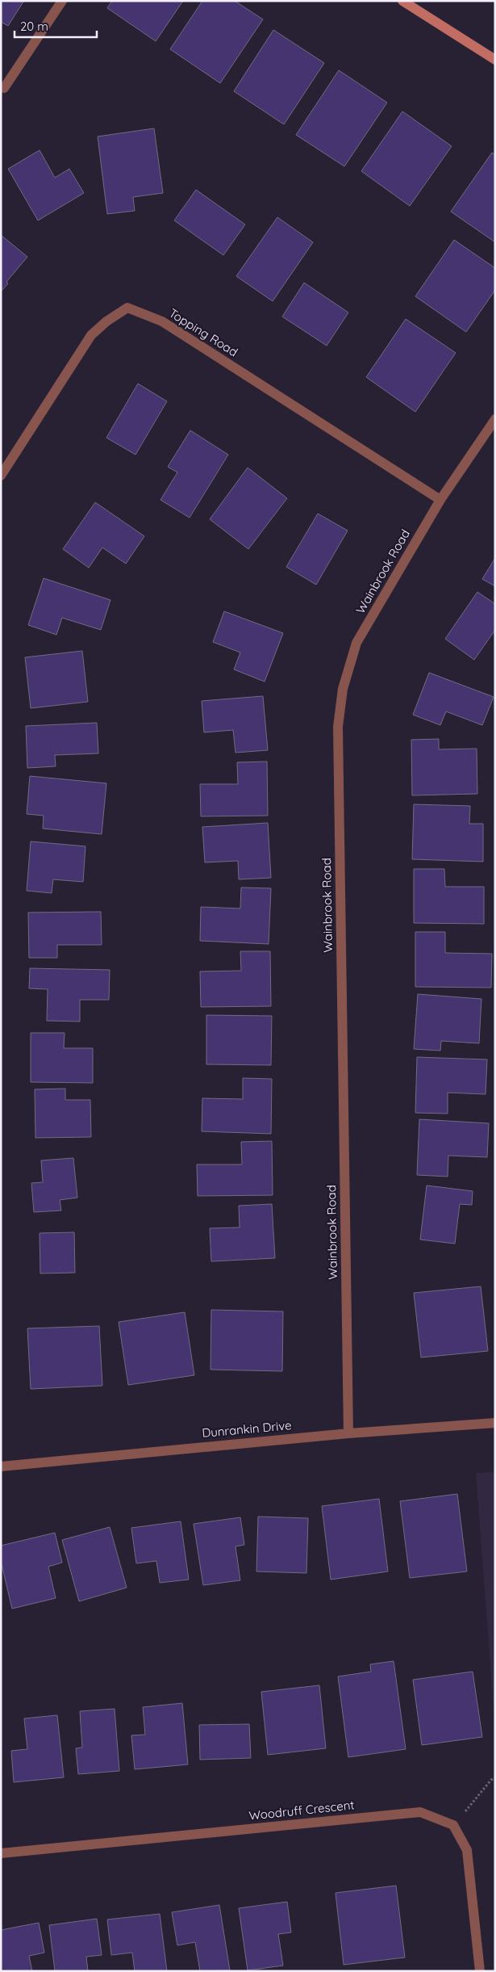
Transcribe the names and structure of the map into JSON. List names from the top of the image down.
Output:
{
  "streets": {
    "street": [
      "Topping Road",
      "Wainbrook Road",
      "Dunrankin Drive",
      "Woodruff Crescent"
    ]
  },
  "crossings": [
    ["Topping Road", "Wainbrook Road"],
    ["Wainbrook Road", "Dunrankin Drive"]
  ],
  "scale_bar": "20 m"
}
